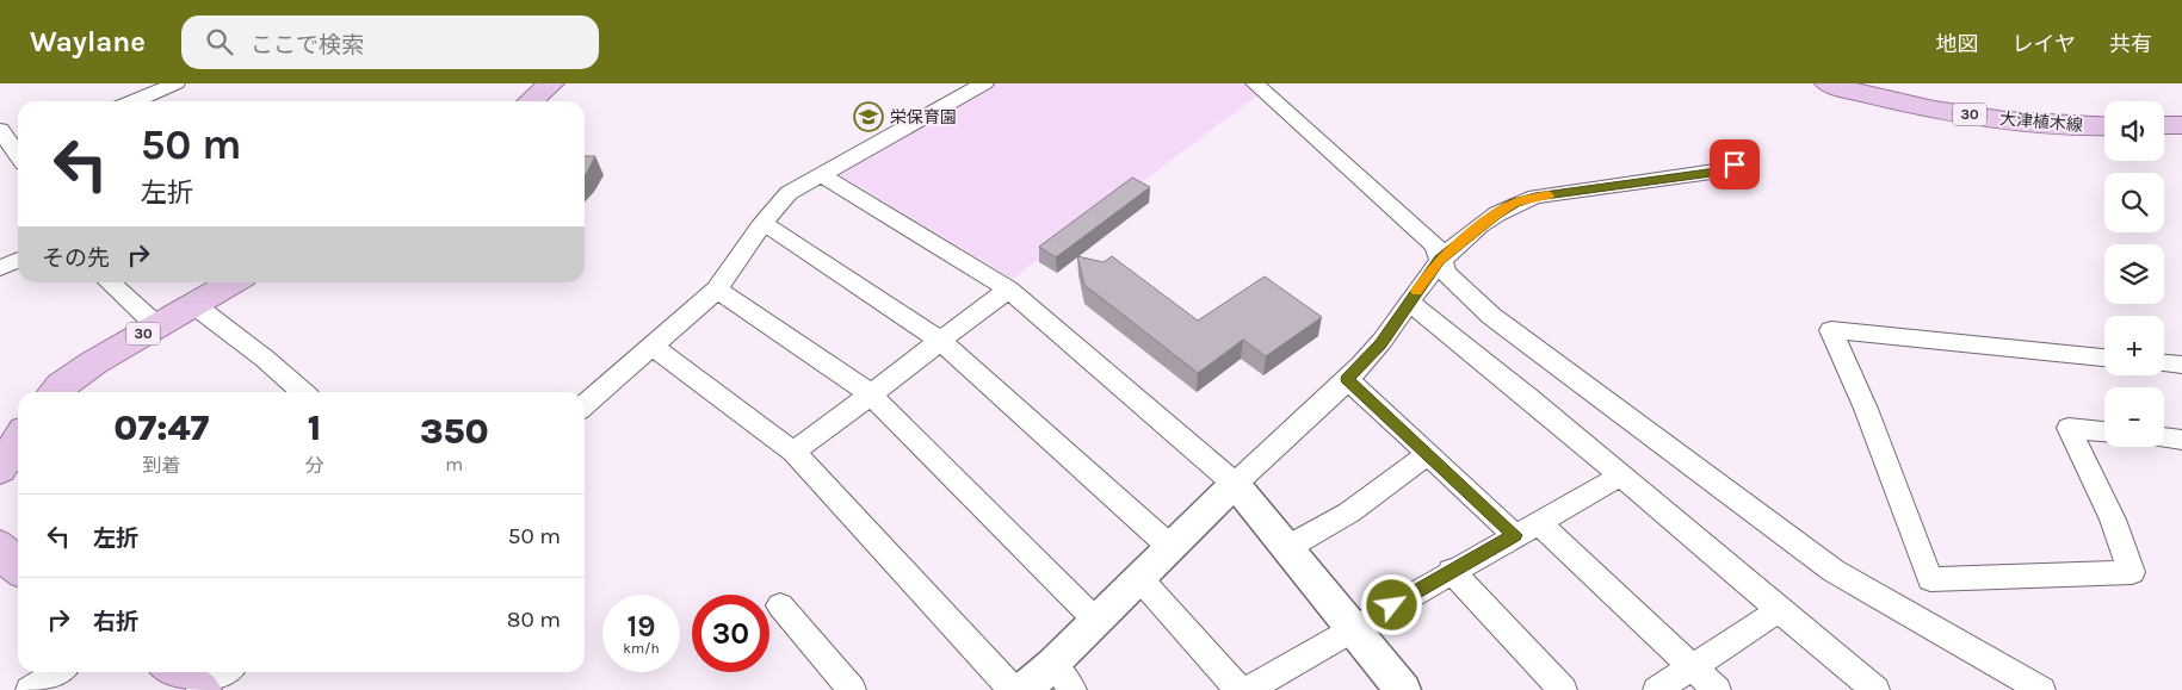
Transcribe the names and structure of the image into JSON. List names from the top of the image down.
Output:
{
  "streets": {
    "main road": ["30", "大津植木線"]
  },
  "places": {
    "school or university": ["栄保育園"]
  },
  "page": {
    "header": "Waylane",
    "search": "ここで検索",
    "nav": ["地図", "レイヤ", "共有"],
    "map_buttons": ["+", "−"],
    "turn": ["50 m", "左折"],
    "then": "その先",
    "eta": [
      "07:47",
      "到着",
      "1",
      "分",
      "350",
      "m"
    ],
    "list": [
      {
        "name": "左折",
        "value": "50 m"
      },
      {
        "name": "右折",
        "value": "80 m"
      }
    ],
    "speed": "19 km/h",
    "limit": "30"
  }
}
